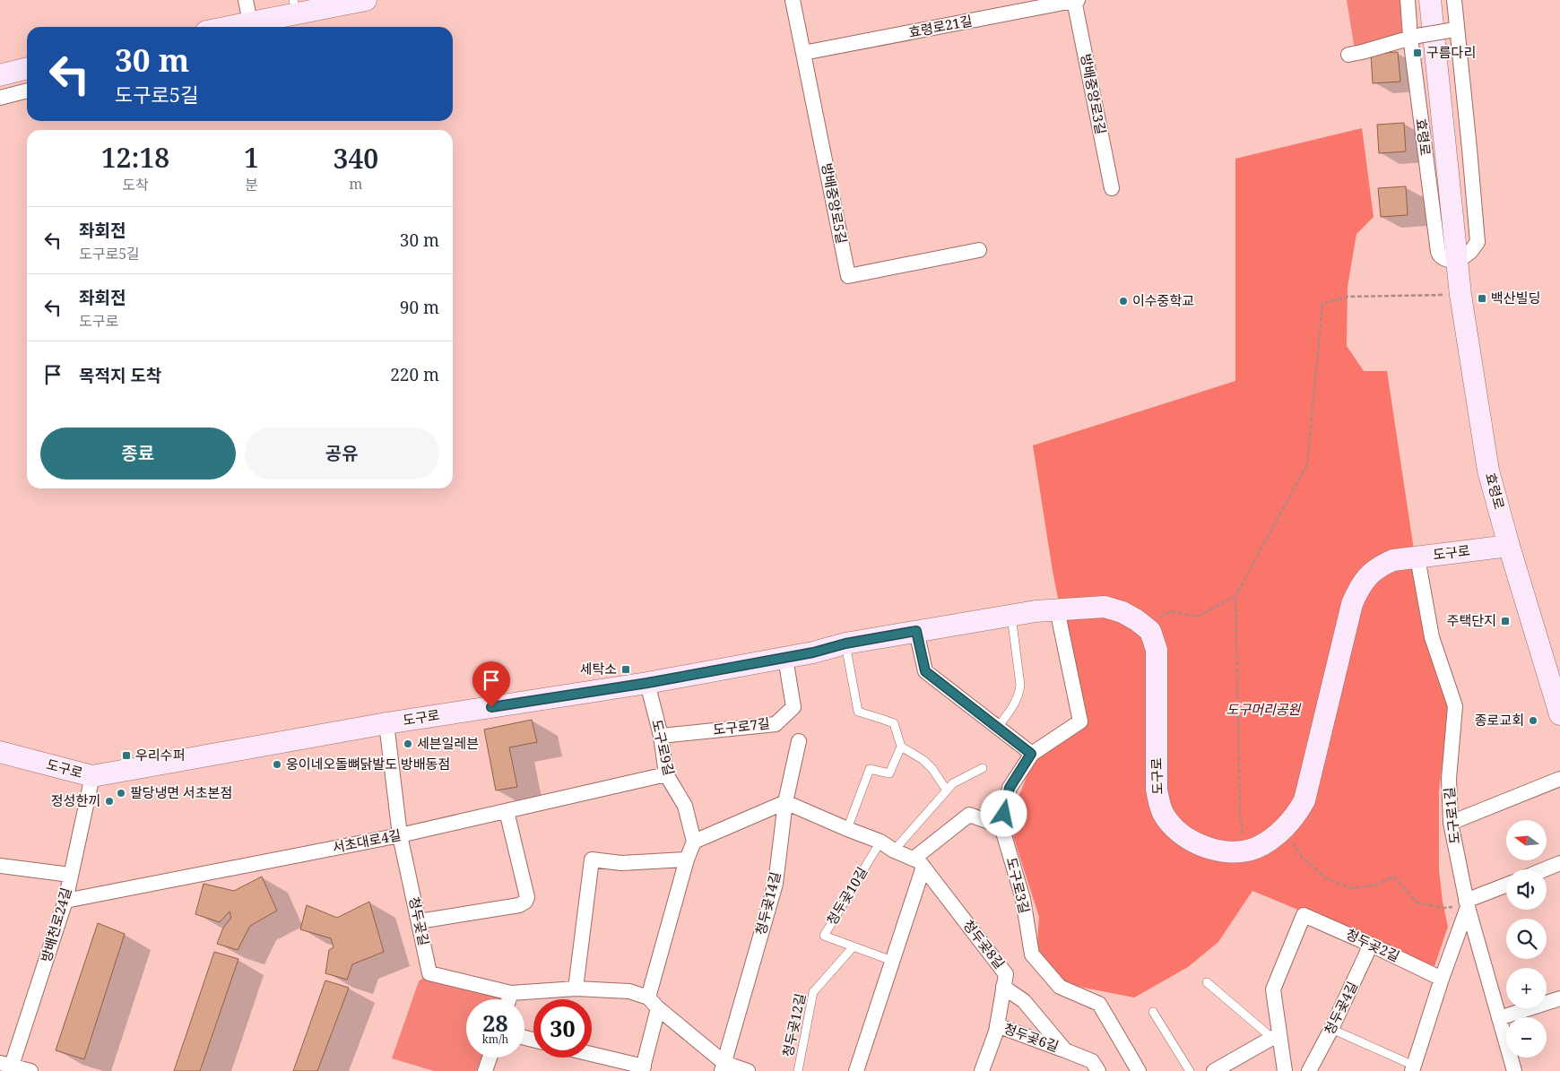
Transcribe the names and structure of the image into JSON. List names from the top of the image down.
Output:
{
  "streets": {
    "street": [
      "효령로21길",
      "방배중앙로3길",
      "효령로",
      "방배중앙로5길",
      "도구로",
      "도구로7길",
      "도구로9길",
      "도구로1길",
      "서초대로4길",
      "도구로3길",
      "청두곶14길",
      "청두곶길",
      "방배천로24길",
      "청두곶8길",
      "청두곶2길",
      "청두곶4길",
      "청두곶6길"
    ],
    "lane": ["청두곶10길", "청두곶12길"]
  },
  "crossings": [
    ["효령로21길", "방배중앙로3길"],
    ["효령로21길", "방배중앙로5길"],
    ["효령로", "도구로"],
    ["도구로", "도구로7길"],
    ["도구로", "도구로9길"],
    ["도구로", "도구로1길"],
    ["도구로", "도구로3길"],
    ["도구로", "청두곶길"],
    ["도구로", "방배천로24길"],
    ["도구로7길", "도구로9길"],
    ["도구로9길", "서초대로4길"],
    ["서초대로4길", "청두곶길"],
    ["서초대로4길", "방배천로24길"],
    ["청두곶10길", "청두곶12길"],
    ["청두곶14길", "청두곶길"],
    ["청두곶8길", "청두곶6길"],
    ["청두곶2길", "청두곶4길"]
  ],
  "parks": ["도구머리공원"],
  "places": {
    "transit": [
      "구름다리",
      "백산빌딩",
      "주택단지",
      "세탁소",
      "우리수퍼"
    ],
    "other": [
      "이수중학교",
      "종로교회",
      "세븐일레븐",
      "웅이네오돌뼈닭발도 방배동점",
      "팔당냉면 서초본점",
      "정성한끼"
    ]
  },
  "north": "left",
  "page": {
    "turn": ["30 m", "도구로5길"],
    "eta": [
      "12:18",
      "도착",
      "1",
      "분",
      "340",
      "m"
    ],
    "list": [
      {
        "name": "좌회전",
        "note": "도구로5길",
        "value": "30 m"
      },
      {
        "name": "좌회전",
        "note": "도구로",
        "value": "90 m"
      },
      {
        "name": "목적지 도착",
        "value": "220 m"
      }
    ],
    "buttons": ["종료", "공유"],
    "map_buttons": ["+", "−"],
    "speed": "28 km/h",
    "limit": "30"
  }
}
